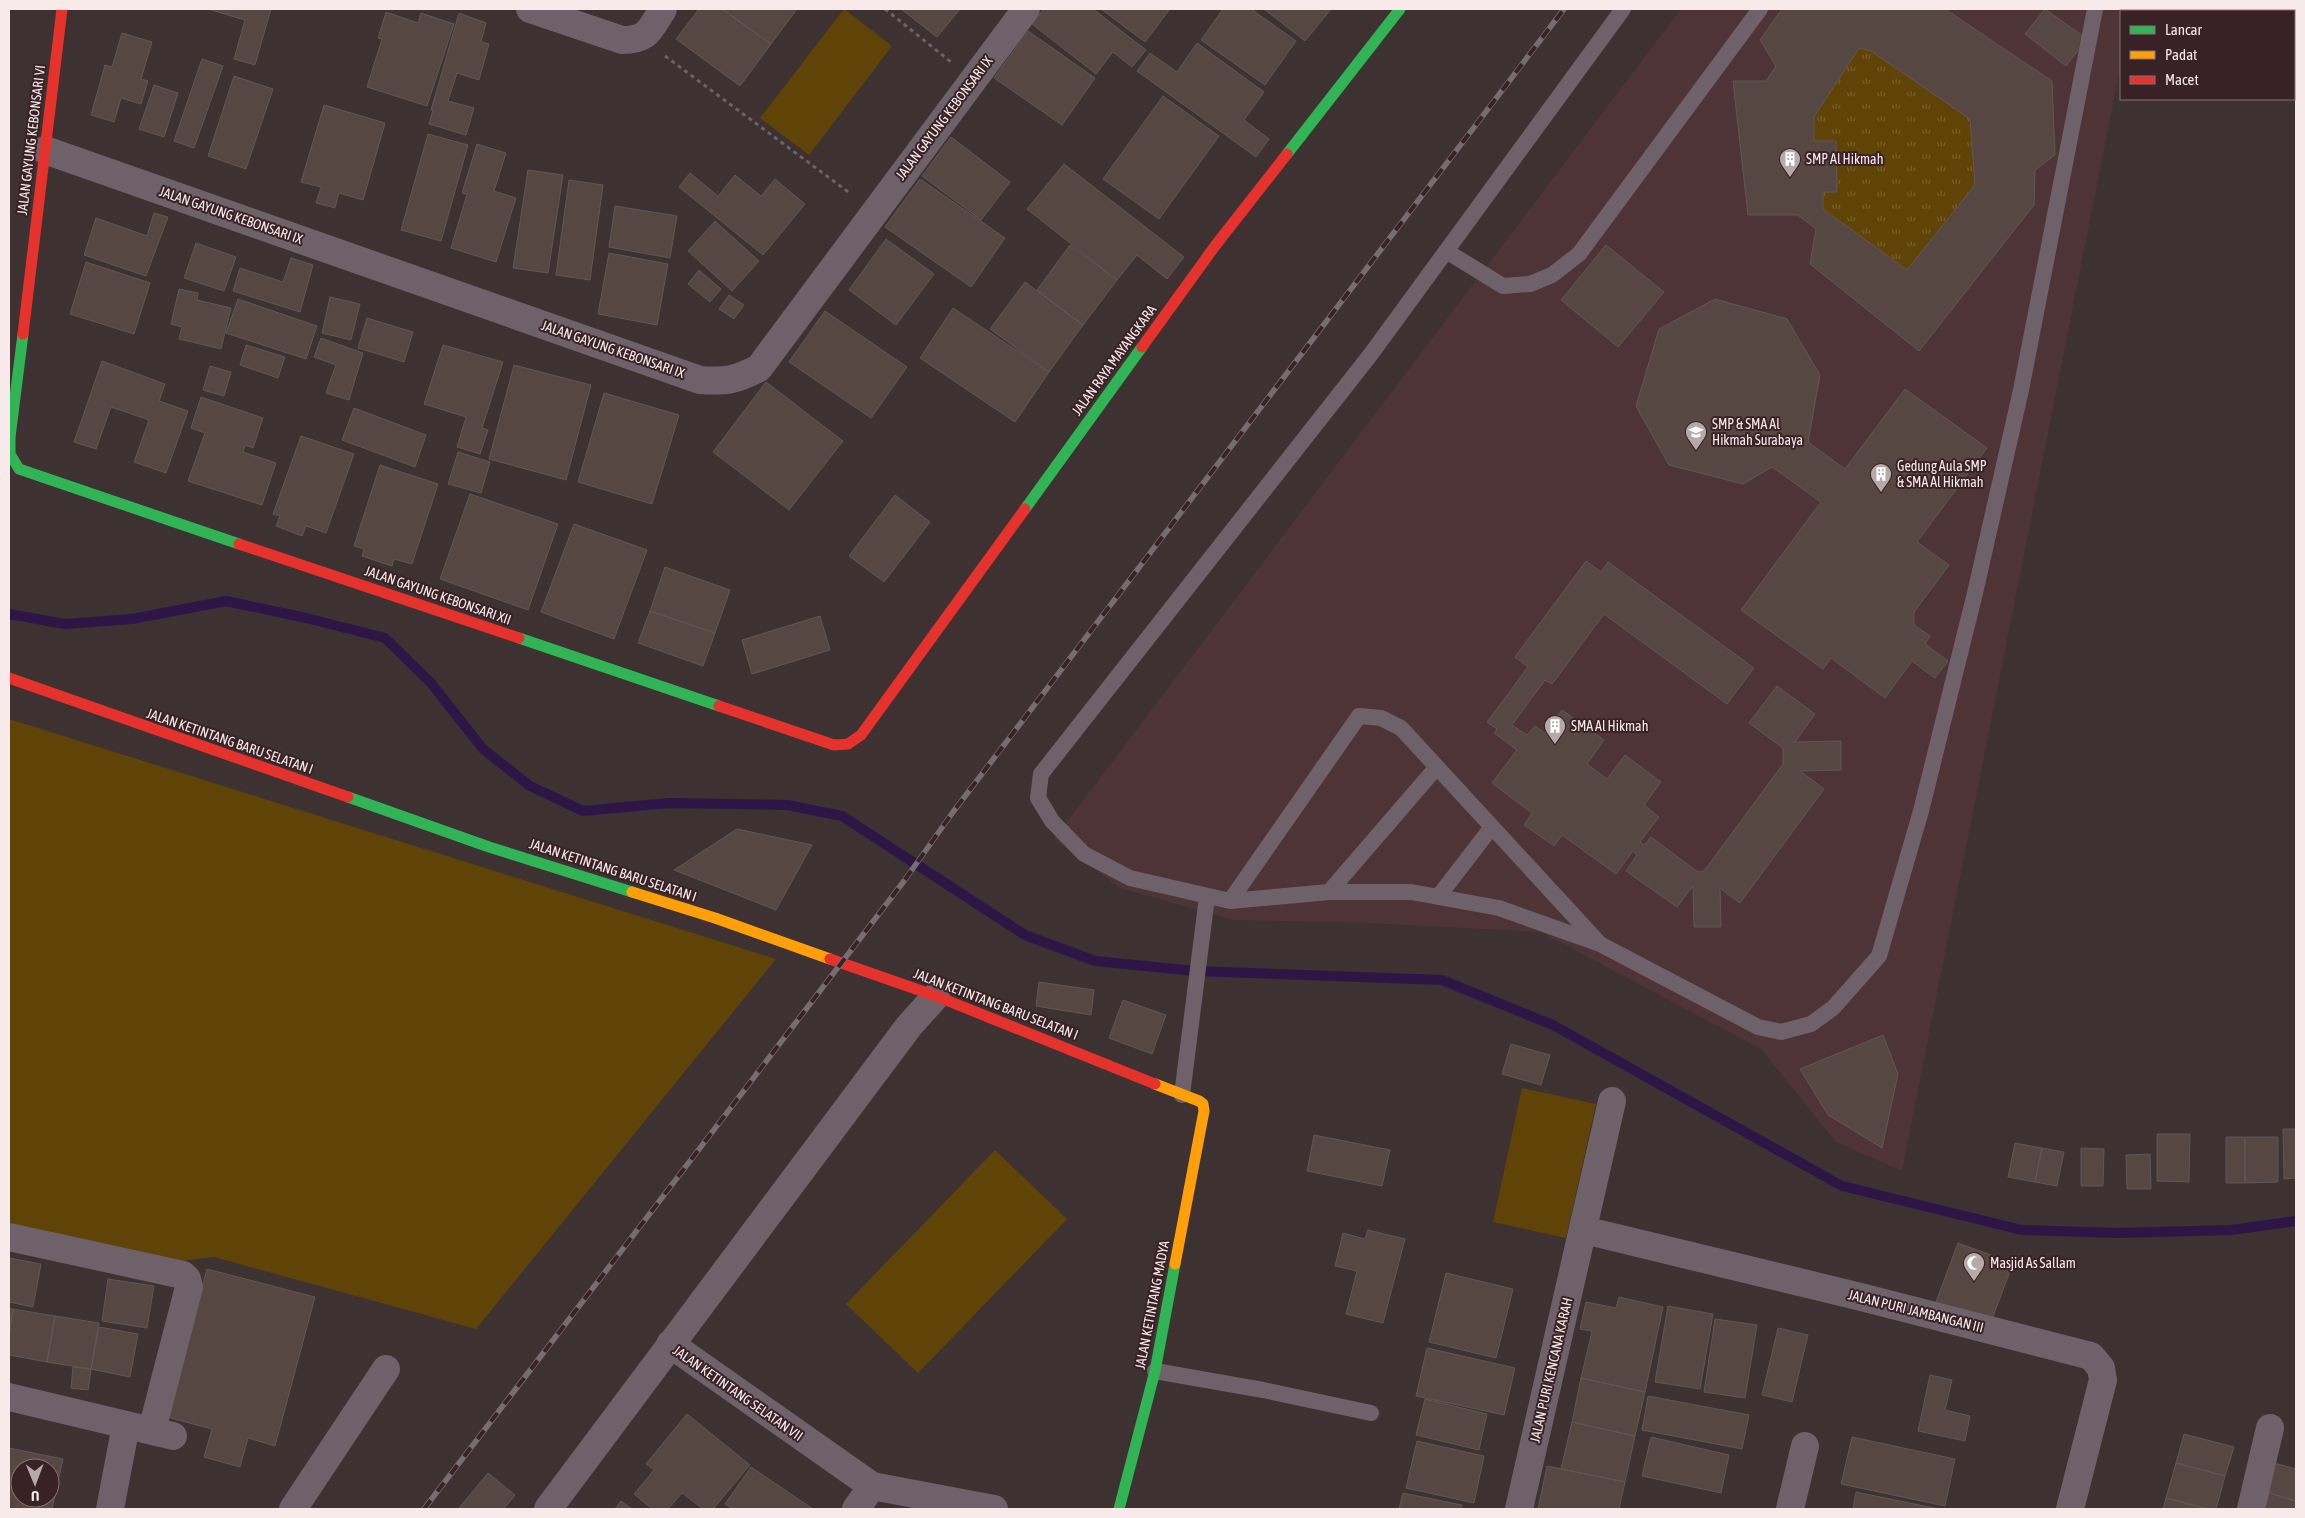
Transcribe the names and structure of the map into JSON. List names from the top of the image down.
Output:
{
  "streets": {
    "street": [
      "JALAN GAYUNG KEBONSARI IX",
      "JALAN GAYUNG KEBONSARI VI",
      "JALAN RAYA MAYANGKARA",
      "JALAN GAYUNG KEBONSARI XII",
      "JALAN KETINTANG BARU SELATAN I",
      "JALAN KETINTANG MADYA",
      "JALAN PURI JAMBANGAN III",
      "JALAN PURI KENCANA KARAH",
      "JALAN KETINTANG SELATAN VII"
    ]
  },
  "crossings": [
    ["JALAN GAYUNG KEBONSARI IX", "JALAN GAYUNG KEBONSARI VI"],
    ["JALAN GAYUNG KEBONSARI VI", "JALAN GAYUNG KEBONSARI XII"],
    ["JALAN RAYA MAYANGKARA", "JALAN GAYUNG KEBONSARI XII"],
    ["JALAN KETINTANG BARU SELATAN I", "JALAN KETINTANG MADYA"],
    ["JALAN PURI JAMBANGAN III", "JALAN PURI KENCANA KARAH"]
  ],
  "places": {
    "building": ["SMP Al Hikmah", "Gedung Aula SMP & SMA Al Hikmah", "SMA Al Hikmah"],
    "school or university": ["SMP & SMA Al Hikmah Surabaya"],
    "mosque": ["Masjid As Sallam"]
  },
  "legend": ["Lancar", "Padat", "Macet"],
  "north": "bottom"
}
